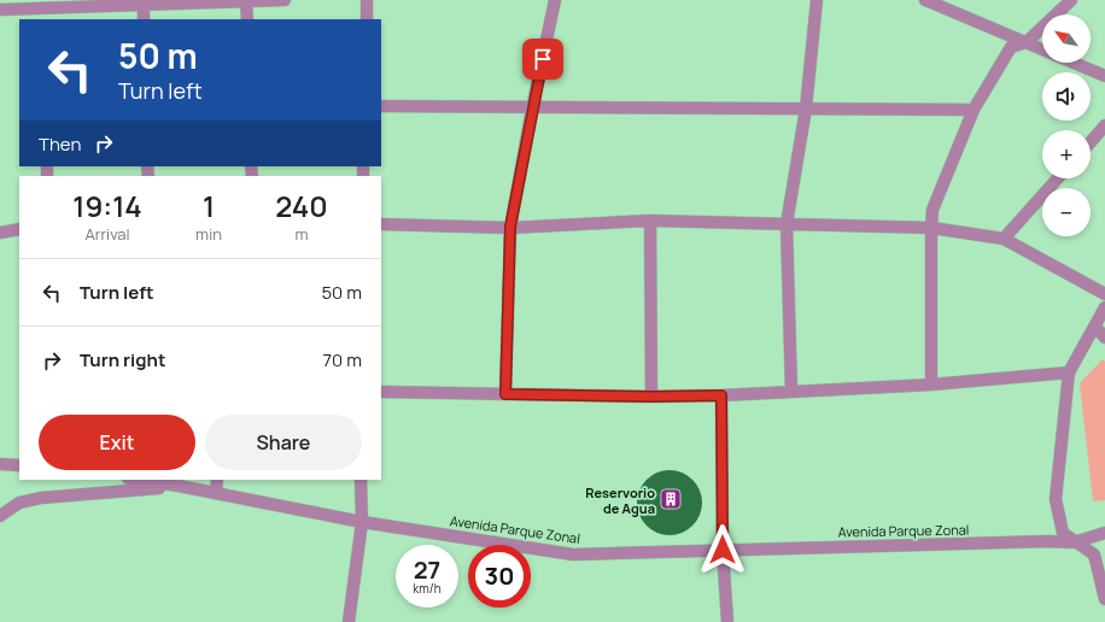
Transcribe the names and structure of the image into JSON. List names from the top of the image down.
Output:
{
  "streets": {
    "street": ["Avenida Parque Zonal"]
  },
  "places": {
    "building": ["Reservorio de Agua"]
  },
  "north": "top left",
  "page": {
    "map_buttons": ["+", "−"],
    "turn": ["50 m", "Turn left"],
    "then": "Then",
    "eta": [
      "19:14",
      "Arrival",
      "1",
      "min",
      "240",
      "m"
    ],
    "list": [
      {
        "name": "Turn left",
        "value": "50 m"
      },
      {
        "name": "Turn right",
        "value": "70 m"
      }
    ],
    "buttons": ["Exit", "Share"],
    "speed": "27 km/h",
    "limit": "30"
  }
}
